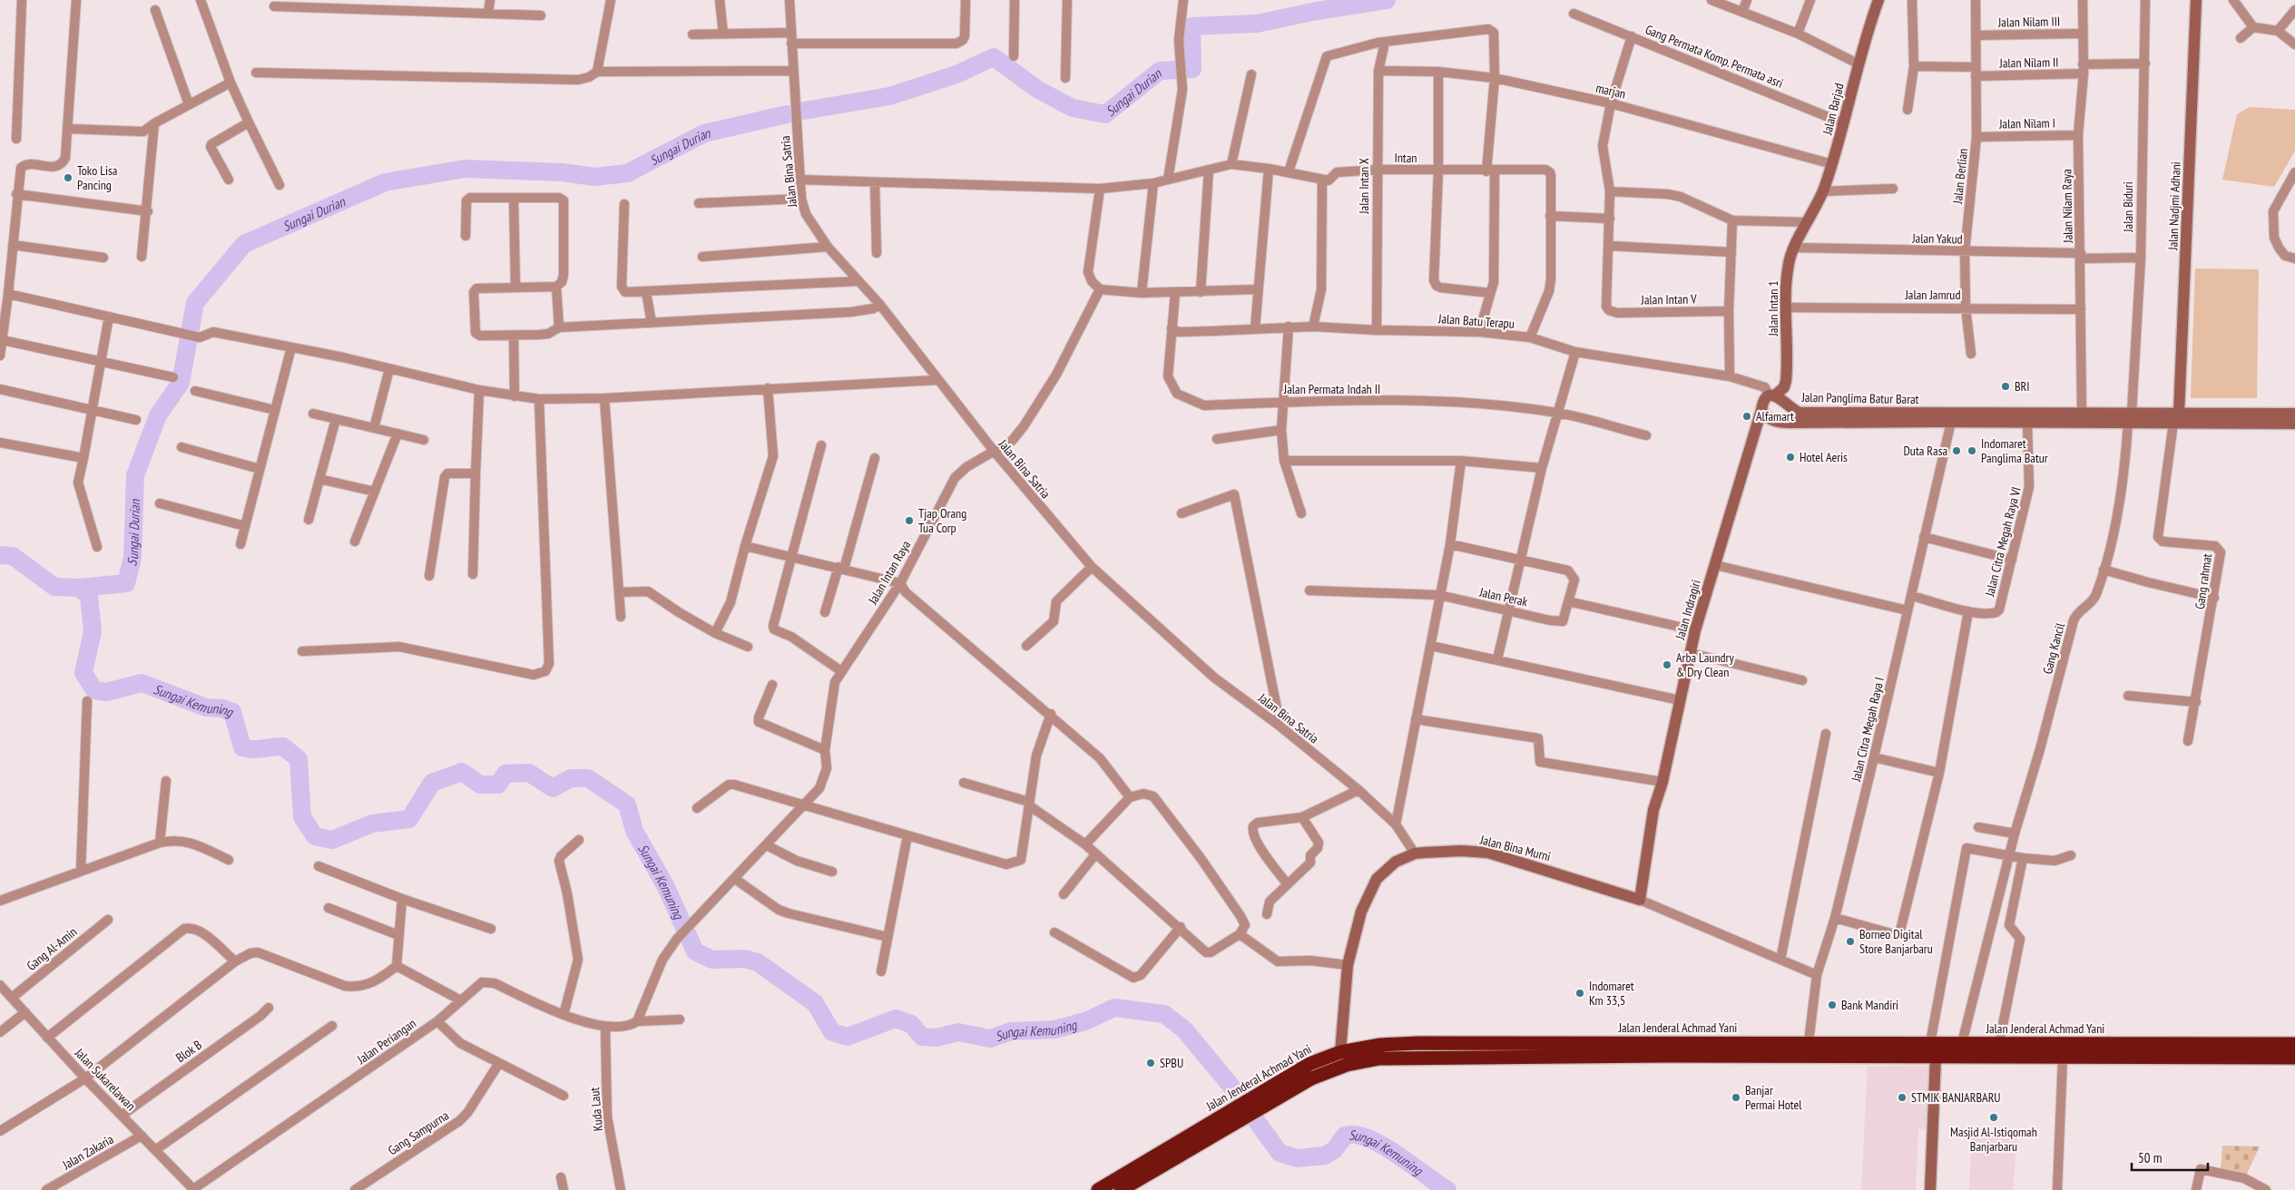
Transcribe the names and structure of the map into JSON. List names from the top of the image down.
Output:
{
  "streets": {
    "highway": ["Jalan Jenderal Achmad Yani"],
    "main road": [
      "Jalan Barjad",
      "Jalan Nadjmi Adhani",
      "Jalan Intan 1",
      "Jalan Panglima Batur Barat",
      "Jalan Indragiri",
      "Jalan Bina Murni"
    ],
    "street": [
      "Jalan Nilam III",
      "Gang Permata Komp. Permata asri",
      "Jalan Nilam II",
      "marjan",
      "Jalan Nilam I",
      "Intan",
      "Jalan Bina Satria",
      "Jalan Berlian",
      "Jalan Intan X",
      "Jalan Nilam Raya",
      "Jalan Biduri",
      "Jalan Yakud",
      "Jalan Jamrud",
      "Jalan Intan V",
      "Jalan Batu Terapu",
      "Jalan Permata Indah II",
      "Jalan Citra Megah Raya VI",
      "Jalan Intan Raya",
      "Gang rahmat",
      "Jalan Perak",
      "Gang Kancil",
      "Jalan Citra Megah Raya I",
      "Gang Al-Amin",
      "Jalan Periangan",
      "Blok B",
      "Jalan Sukarelawan",
      "Kuda Laut",
      "Gang Sampurna",
      "Jalan Zakaria"
    ]
  },
  "crossings": [
    ["Jalan Nilam III", "Jalan Berlian"],
    ["Jalan Nilam III", "Jalan Nilam Raya"],
    ["Gang Permata Komp. Permata asri", "Jalan Barjad"],
    ["Jalan Nilam II", "Jalan Berlian"],
    ["Jalan Nilam II", "Jalan Nilam Raya"],
    ["Jalan Nilam II", "Jalan Biduri"],
    ["marjan", "Jalan Barjad"],
    ["marjan", "Jalan Intan X"],
    ["Jalan Barjad", "Jalan Intan 1"],
    ["Jalan Nilam I", "Jalan Berlian"],
    ["Jalan Nilam I", "Jalan Nilam Raya"],
    ["Intan", "Jalan Intan X"],
    ["Intan", "Jalan Batu Terapu"],
    ["Jalan Bina Satria", "Jalan Intan Raya"],
    ["Jalan Bina Satria", "Jalan Bina Murni"],
    ["Jalan Berlian", "Jalan Yakud"],
    ["Jalan Berlian", "Jalan Jamrud"],
    ["Jalan Intan X", "Jalan Batu Terapu"],
    ["Jalan Nilam Raya", "Jalan Yakud"],
    ["Jalan Nilam Raya", "Jalan Jamrud"],
    ["Jalan Nilam Raya", "Jalan Panglima Batur Barat"],
    ["Jalan Nadjmi Adhani", "Jalan Panglima Batur Barat"],
    ["Jalan Nadjmi Adhani", "Gang rahmat"],
    ["Jalan Biduri", "Jalan Yakud"],
    ["Jalan Biduri", "Jalan Panglima Batur Barat"],
    ["Jalan Biduri", "Gang Kancil"],
    ["Jalan Yakud", "Jalan Intan 1"],
    ["Jalan Jamrud", "Jalan Intan 1"],
    ["Jalan Intan 1", "Jalan Batu Terapu"],
    ["Jalan Intan 1", "Jalan Panglima Batur Barat"],
    ["Jalan Batu Terapu", "Jalan Permata Indah II"],
    ["Jalan Batu Terapu", "Jalan Panglima Batur Barat"],
    ["Jalan Panglima Batur Barat", "Jalan Citra Megah Raya VI"],
    ["Jalan Panglima Batur Barat", "Gang rahmat"],
    ["Jalan Panglima Batur Barat", "Gang Kancil"],
    ["Jalan Panglima Batur Barat", "Jalan Citra Megah Raya I"],
    ["Jalan Indragiri", "Jalan Bina Murni"],
    ["Gang Kancil", "Jalan Jenderal Achmad Yani"],
    ["Jalan Citra Megah Raya I", "Jalan Jenderal Achmad Yani"],
    ["Jalan Bina Murni", "Jalan Jenderal Achmad Yani"],
    ["Gang Al-Amin", "Jalan Sukarelawan"],
    ["Jalan Periangan", "Jalan Sukarelawan"],
    ["Jalan Periangan", "Kuda Laut"],
    ["Blok B", "Jalan Sukarelawan"],
    ["Jalan Sukarelawan", "Jalan Zakaria"]
  ],
  "water": ["Sungai Durian", "Sungai Kemuning"],
  "places": [
    "Toko Lisa Pancing",
    "BRI",
    "Alfamart",
    "Duta Rasa",
    "Indomaret Panglima Batur",
    "Hotel Aeris",
    "Tjap Orang Tua Corp",
    "Arba Laundry & Dry Clean",
    "Borneo Digital Store Banjarbaru",
    "Indomaret Km 33,5",
    "Bank Mandiri",
    "SPBU",
    "Banjar Permai Hotel",
    "STMIK BANJARBARU",
    "Masjid Al-Istiqomah Banjarbaru"
  ],
  "scale_bar": "50 m"
}
